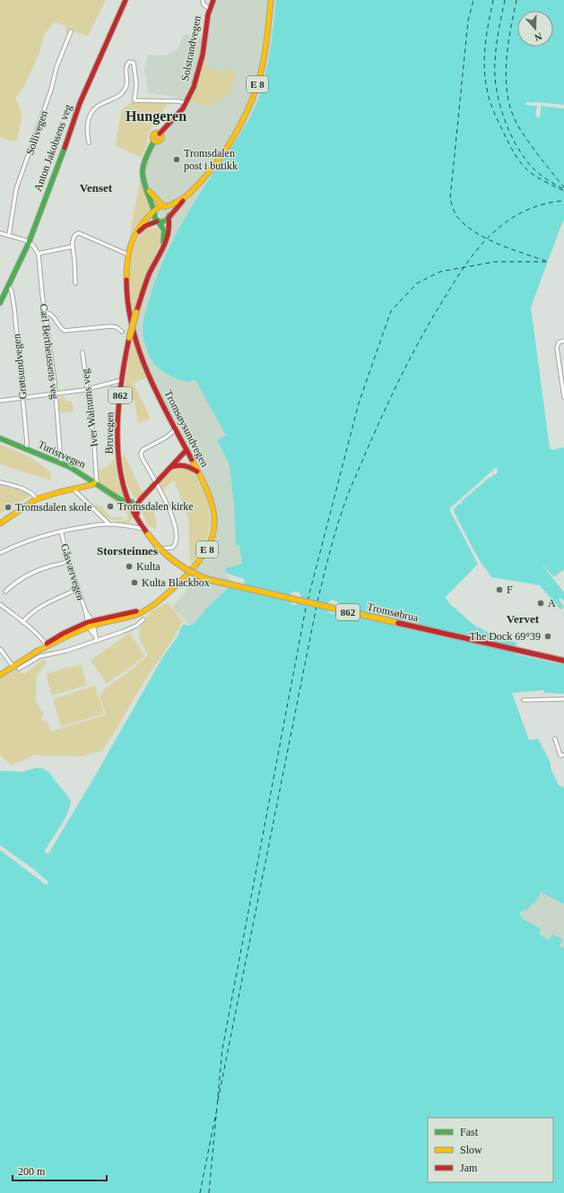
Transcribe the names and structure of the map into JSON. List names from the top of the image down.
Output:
{
  "streets": {
    "main road": [
      "Solstrandvegen",
      "E 8",
      "Anton Jakobsens veg",
      "862",
      "Tromsøysundvegen",
      "Bruvegen",
      "Turistvegen",
      "Tromsøbrua"
    ],
    "street": [
      "Sollivegen",
      "Carl Bertheussens veg",
      "Grøtsundvegen",
      "Iver Walnums veg",
      "Gåsværvegen"
    ]
  },
  "crossings": [
    ["E 8", "862"],
    ["E 8", "Tromsøysundvegen"],
    ["Anton Jakobsens veg", "Grøtsundvegen"],
    ["Carl Bertheussens veg", "Turistvegen"],
    ["Grøtsundvegen", "Turistvegen"],
    ["862", "Tromsøysundvegen"],
    ["862", "Bruvegen"],
    ["Iver Walnums veg", "Turistvegen"],
    ["Tromsøysundvegen", "Gåsværvegen"],
    ["Bruvegen", "Turistvegen"],
    ["Bruvegen", "Tromsøbrua"]
  ],
  "districts": [
    "Hungeren",
    "Venset",
    "Storsteinnes",
    "Vervet"
  ],
  "places": [
    "Tromsdalen post i butikk",
    "Tromsdalen kirke",
    "Tromsdalen skole",
    "Kulta",
    "Kulta Blackbox",
    "F",
    "A",
    "The Dock 69°39"
  ],
  "legend": ["Fast", "Slow", "Jam"],
  "scale_bar": "200 m",
  "north": "bottom"
}
